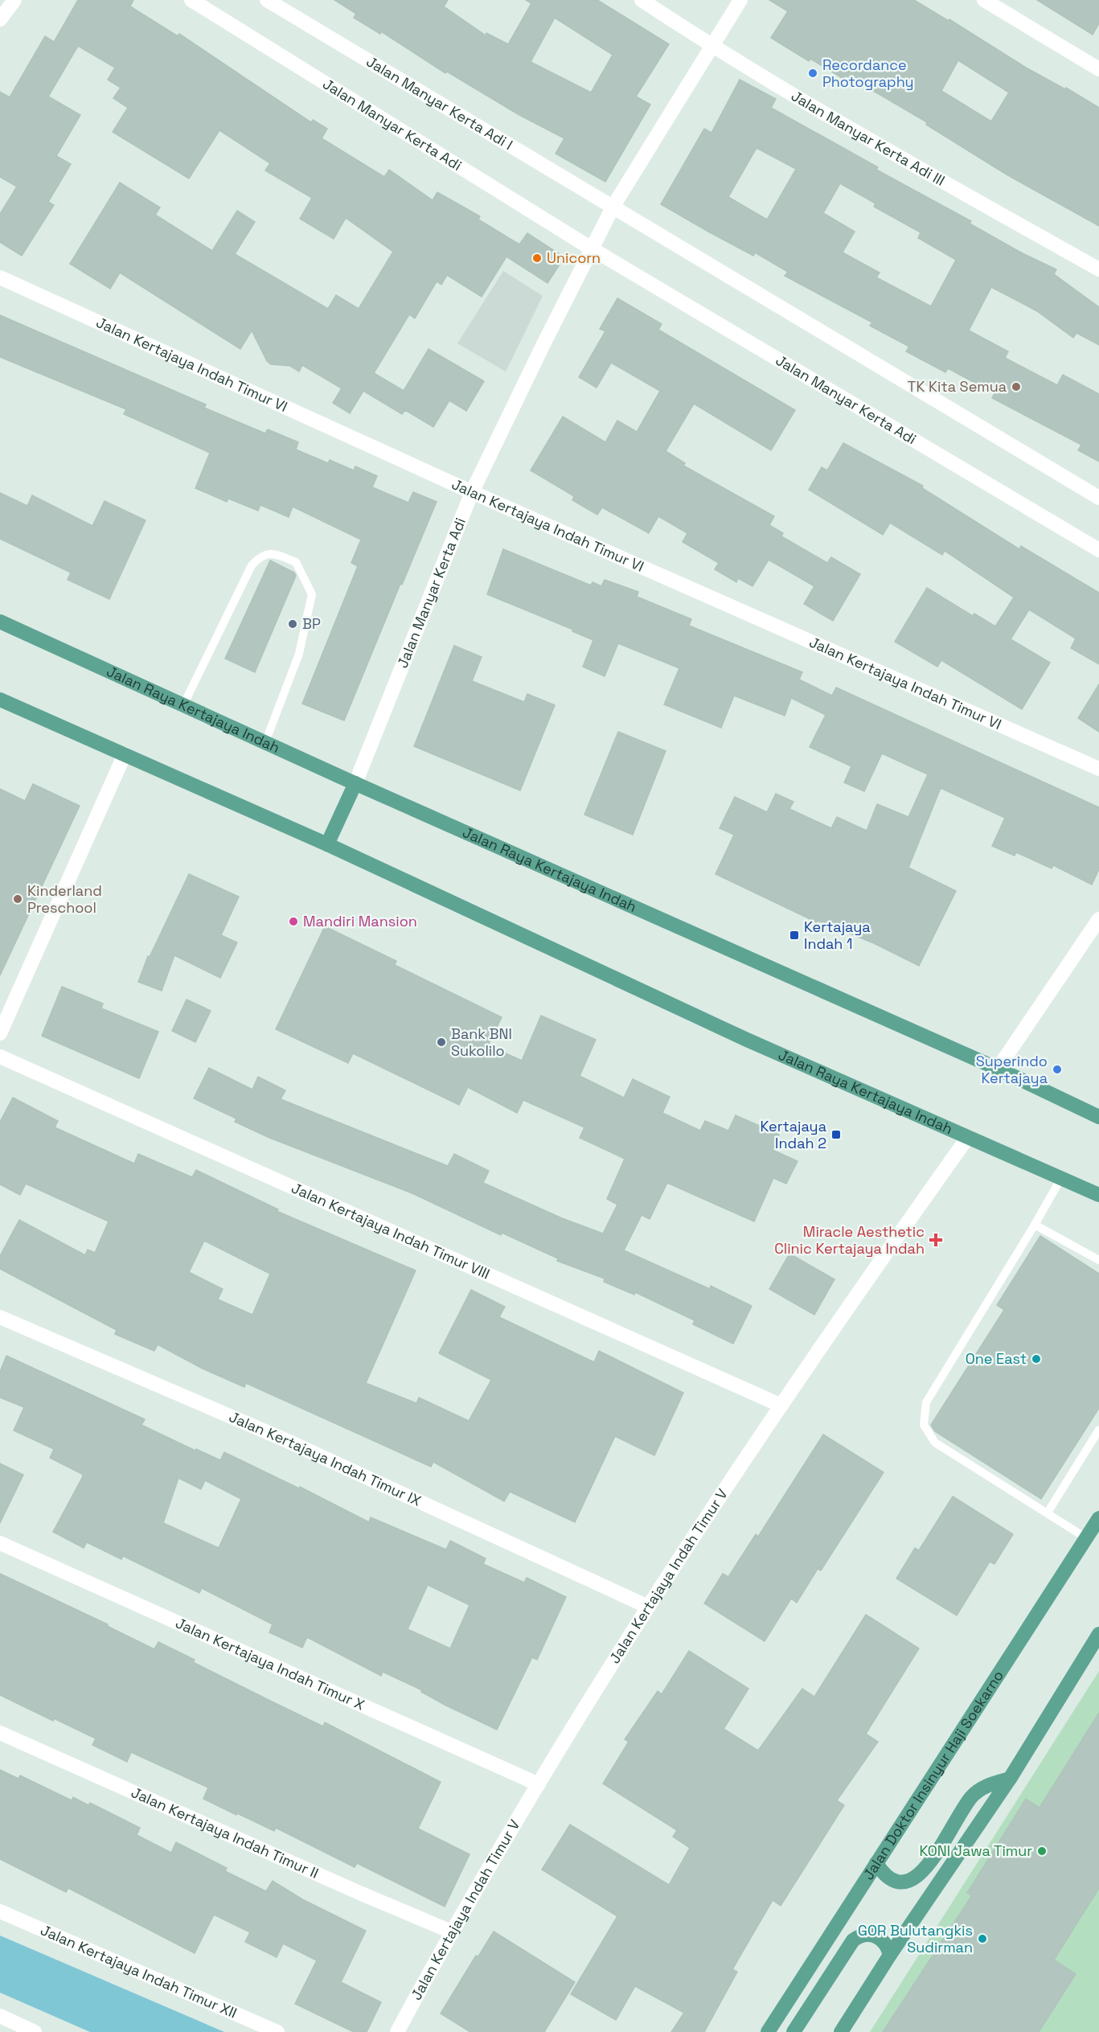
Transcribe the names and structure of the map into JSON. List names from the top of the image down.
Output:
{
  "streets": {
    "main road": ["Jalan Raya Kertajaya Indah", "Jalan Doktor Insinyur Haji Soekarno"],
    "street": [
      "Jalan Manyar Kerta Adi I",
      "Jalan Manyar Kerta Adi",
      "Jalan Manyar Kerta Adi III",
      "Jalan Kertajaya Indah Timur VI",
      "Jalan Kertajaya Indah Timur VIII",
      "Jalan Kertajaya Indah Timur IX",
      "Jalan Kertajaya Indah Timur V",
      "Jalan Kertajaya Indah Timur X",
      "Jalan Kertajaya Indah Timur II",
      "Jalan Kertajaya Indah Timur XII"
    ]
  },
  "crossings": [
    ["Jalan Manyar Kerta Adi I", "Jalan Manyar Kerta Adi"],
    ["Jalan Manyar Kerta Adi", "Jalan Manyar Kerta Adi III"],
    ["Jalan Manyar Kerta Adi", "Jalan Kertajaya Indah Timur VI"],
    ["Jalan Manyar Kerta Adi", "Jalan Raya Kertajaya Indah"],
    ["Jalan Raya Kertajaya Indah", "Jalan Kertajaya Indah Timur V"],
    ["Jalan Kertajaya Indah Timur VIII", "Jalan Kertajaya Indah Timur V"],
    ["Jalan Kertajaya Indah Timur IX", "Jalan Kertajaya Indah Timur V"],
    ["Jalan Kertajaya Indah Timur V", "Jalan Kertajaya Indah Timur X"],
    ["Jalan Kertajaya Indah Timur V", "Jalan Kertajaya Indah Timur II"]
  ],
  "places": {
    "other": [
      "Recordance Photography",
      "Unicorn",
      "TK Kita Semua",
      "BP",
      "Kinderland Preschool",
      "Mandiri Mansion",
      "Bank BNI Sukolilo",
      "Superindo Kertajaya",
      "One East",
      "KONI Jawa Timur",
      "GOR Bulutangkis Sudirman"
    ],
    "transit": ["Kertajaya Indah 1", "Kertajaya Indah 2"],
    "health": ["Miracle Aesthetic Clinic Kertajaya Indah"]
  }
}
